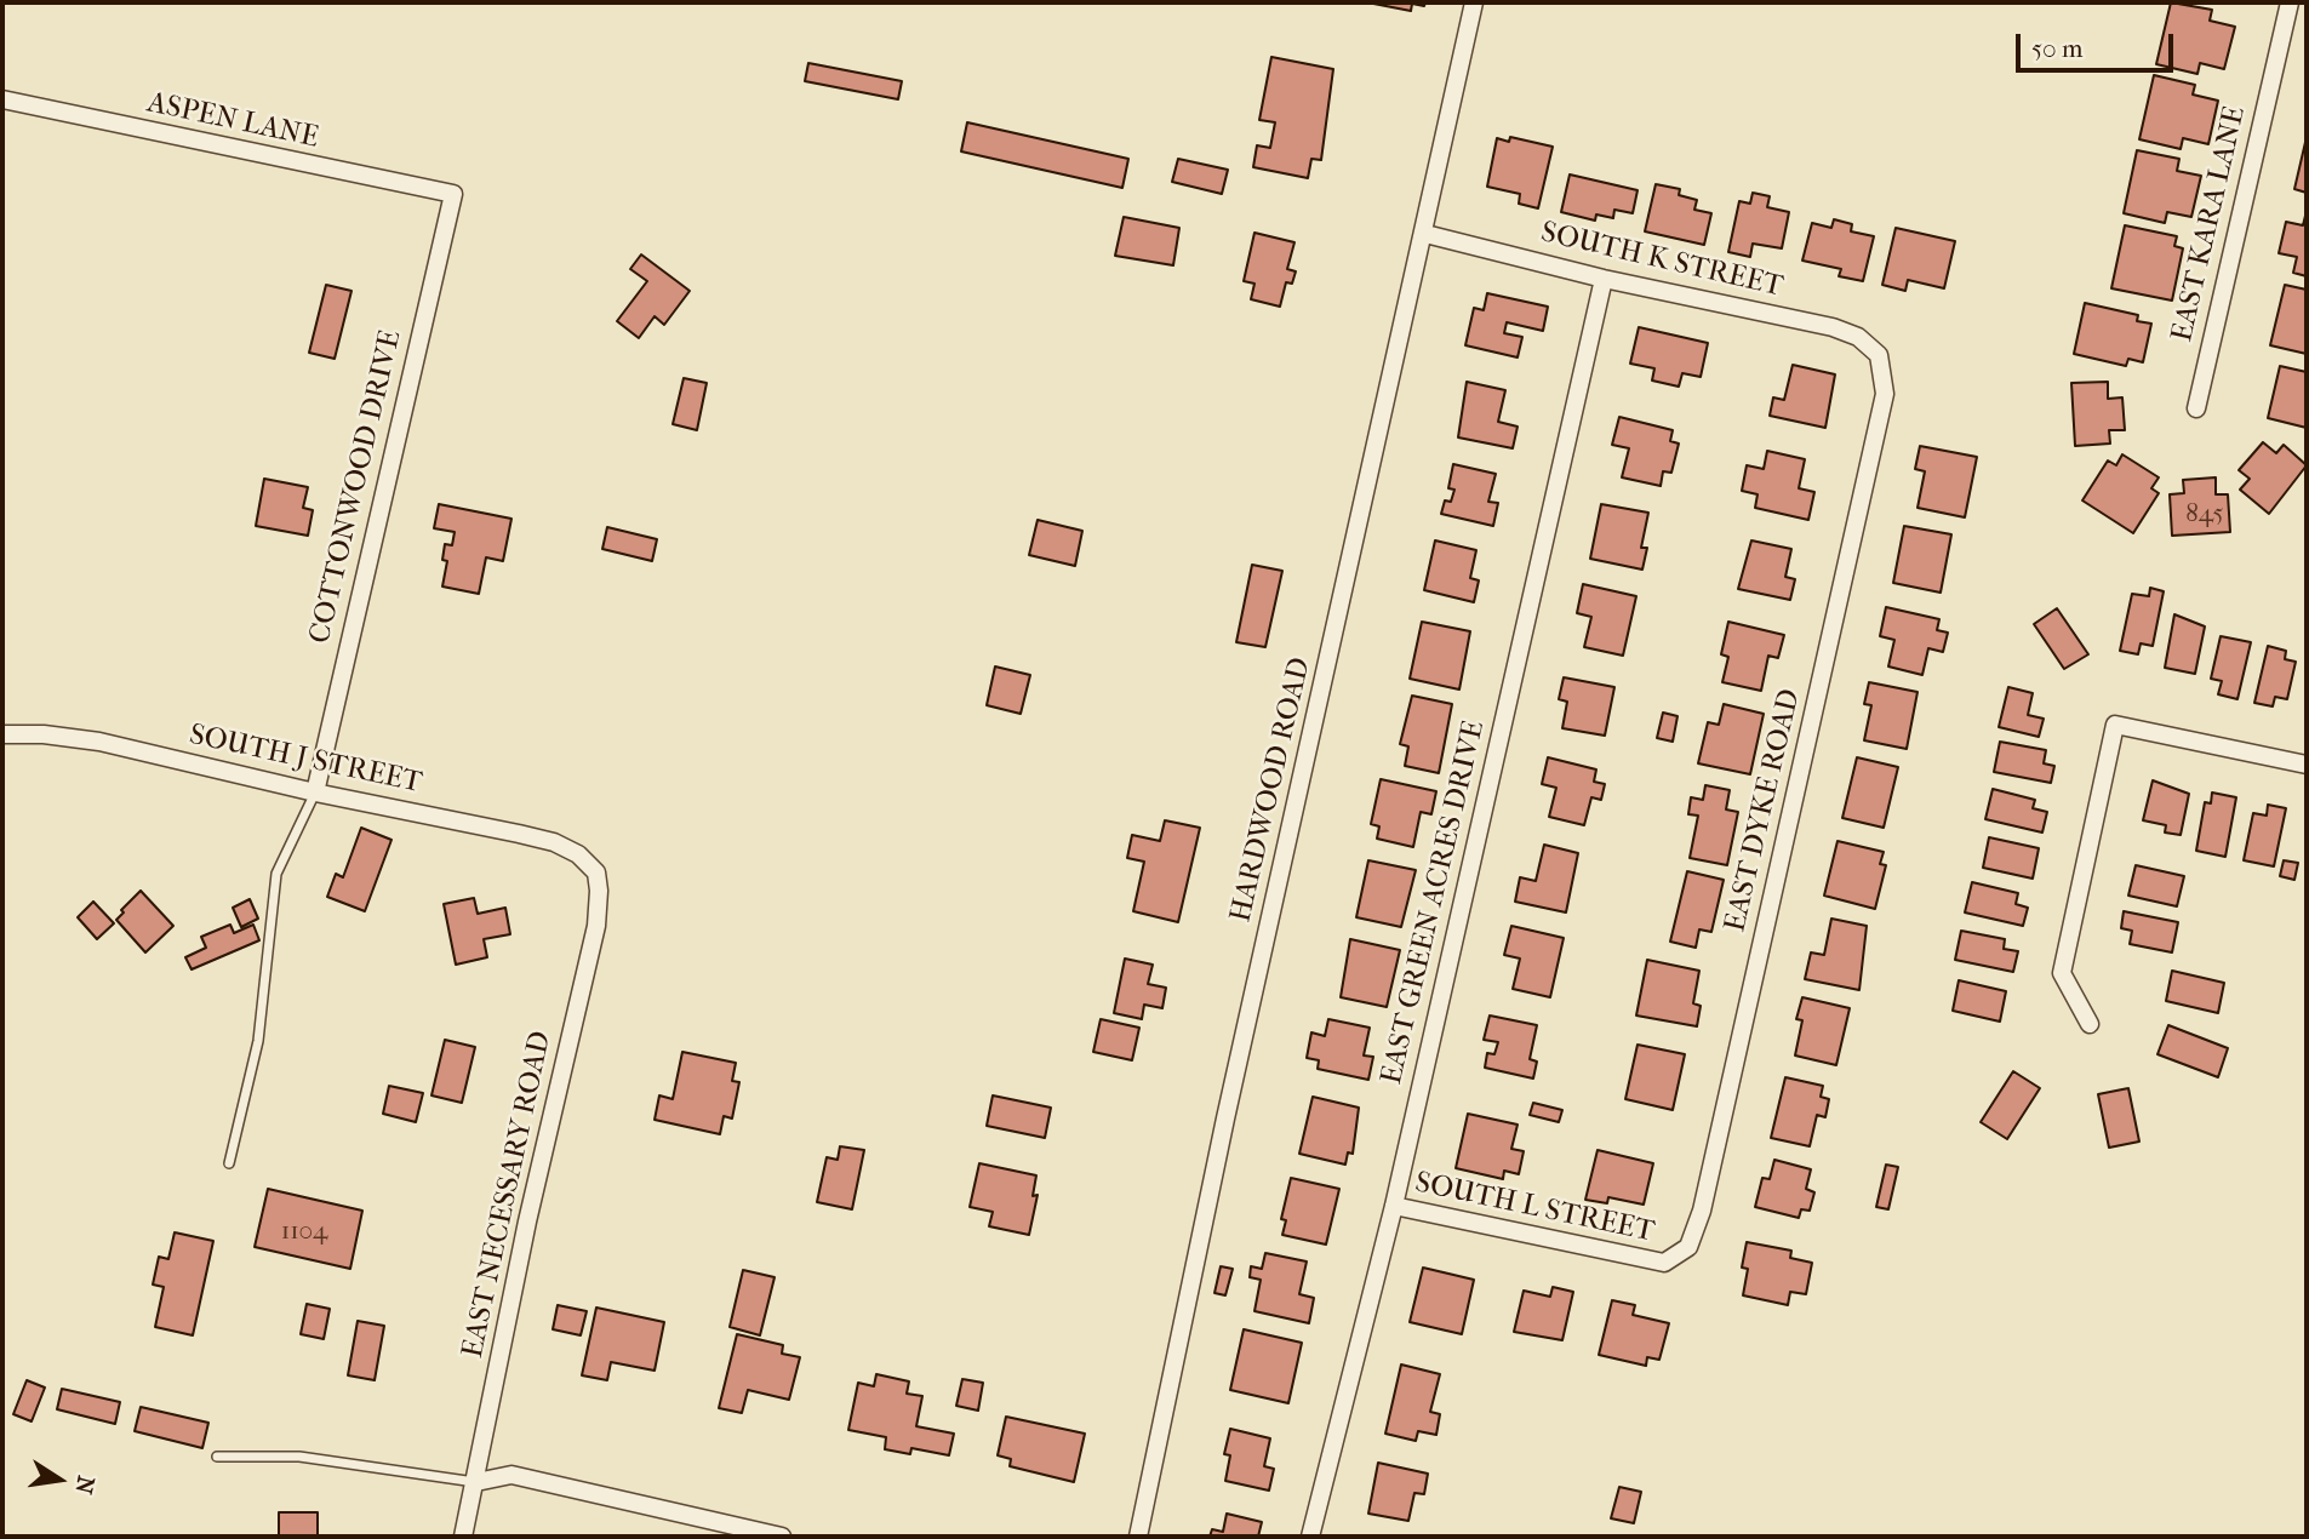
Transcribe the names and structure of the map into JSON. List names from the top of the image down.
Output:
{
  "streets": {
    "street": [
      "ASPEN LANE",
      "EAST KARA LANE",
      "SOUTH K STREET",
      "COTTONWOOD DRIVE",
      "SOUTH J STREET",
      "HARDWOOD ROAD",
      "EAST DYKE ROAD",
      "EAST GREEN ACRES DRIVE",
      "EAST NECESSARY ROAD",
      "SOUTH L STREET"
    ]
  },
  "crossings": [
    ["ASPEN LANE", "COTTONWOOD DRIVE"],
    ["SOUTH K STREET", "HARDWOOD ROAD"],
    ["SOUTH K STREET", "EAST DYKE ROAD"],
    ["SOUTH K STREET", "EAST GREEN ACRES DRIVE"],
    ["COTTONWOOD DRIVE", "SOUTH J STREET"],
    ["SOUTH J STREET", "EAST NECESSARY ROAD"],
    ["EAST DYKE ROAD", "SOUTH L STREET"],
    ["EAST GREEN ACRES DRIVE", "SOUTH L STREET"]
  ],
  "house_numbers": ["845", "1104"],
  "scale_bar": "50 m",
  "north": "right"
}
